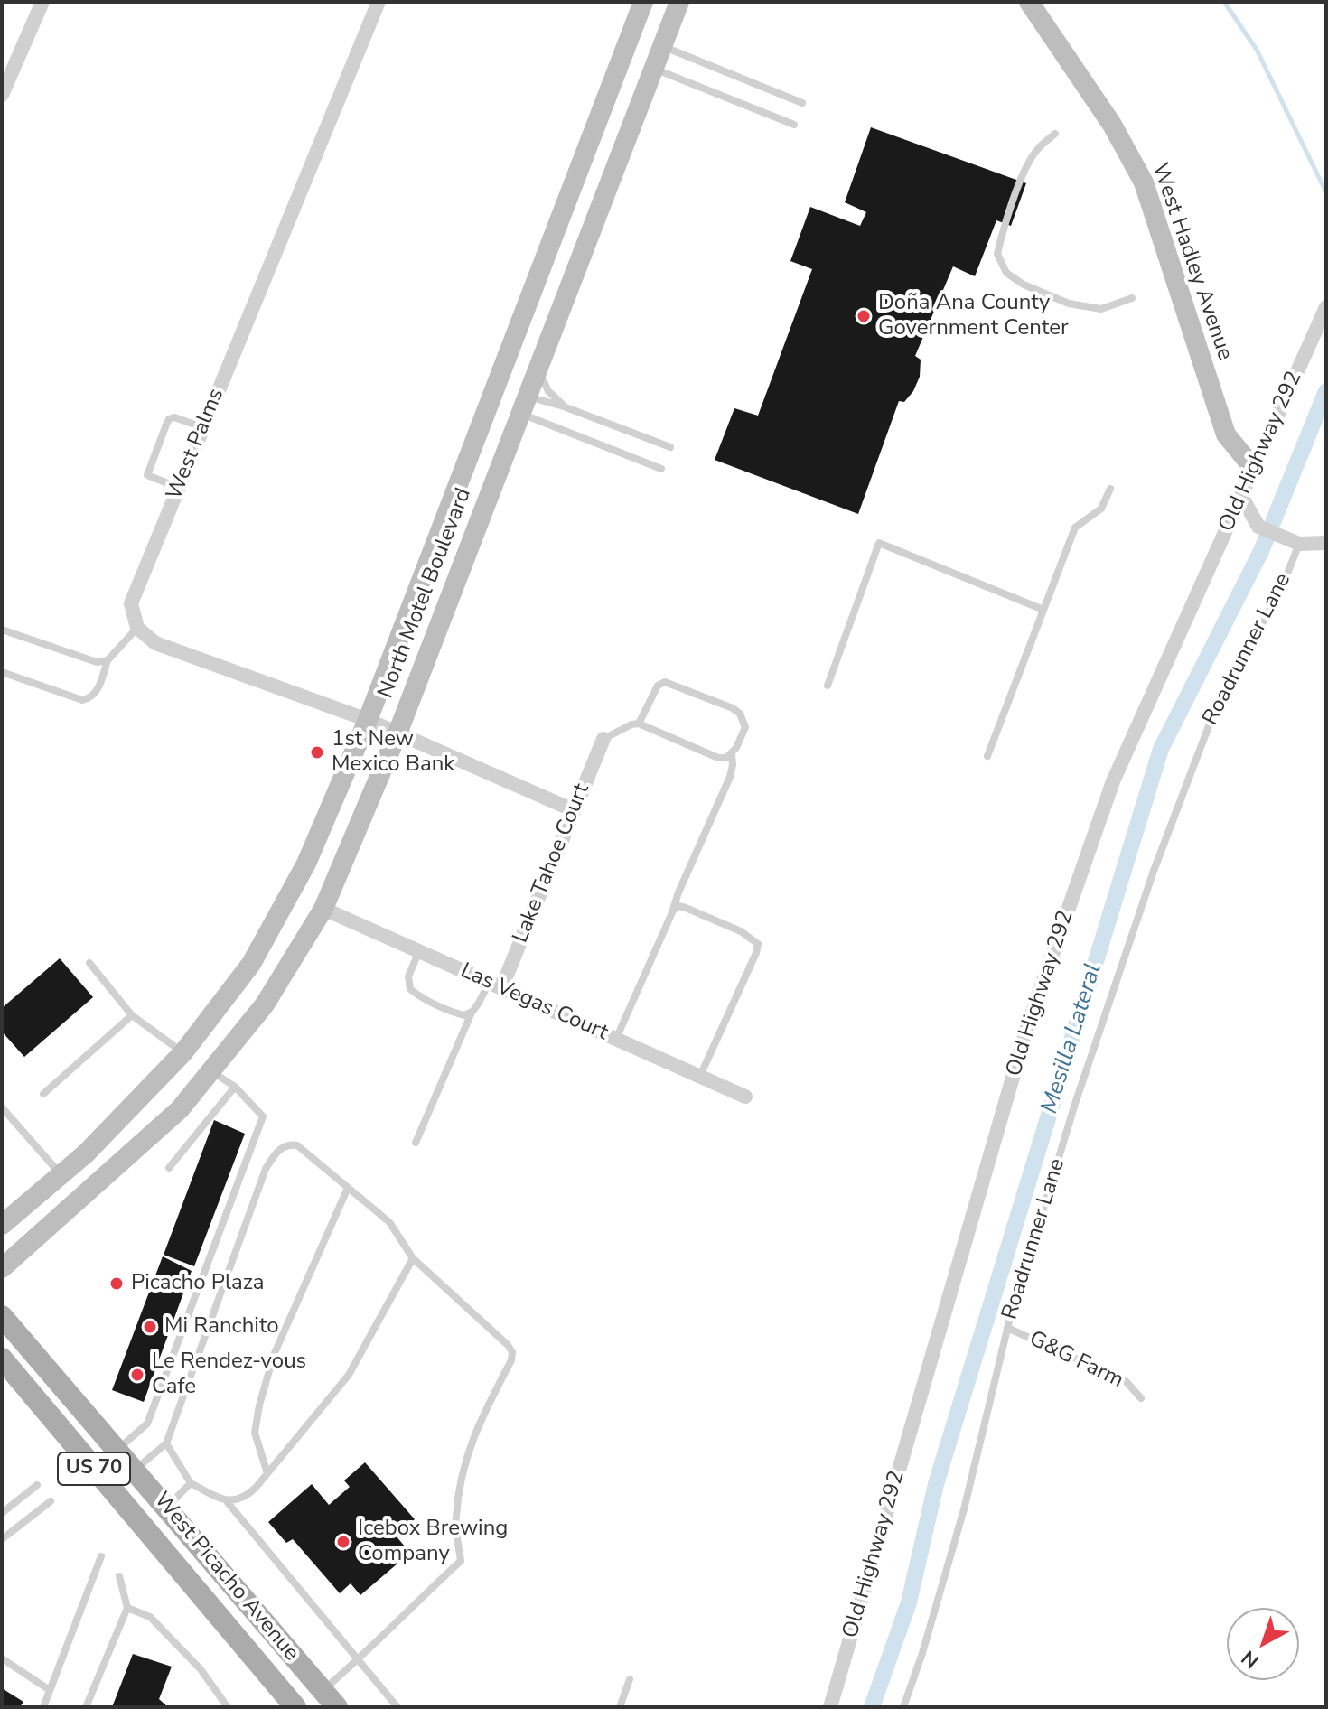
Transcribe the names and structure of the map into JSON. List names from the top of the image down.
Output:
{
  "streets": {
    "main road": [
      "West Hadley Avenue",
      "North Motel Boulevard",
      "US 70",
      "West Picacho Avenue"
    ],
    "street": [
      "West Palms",
      "Old Highway 292",
      "Lake Tahoe Court",
      "Las Vegas Court"
    ],
    "lane": ["Roadrunner Lane", "G&G Farm"]
  },
  "crossings": [
    ["West Hadley Avenue", "Old Highway 292"],
    ["North Motel Boulevard", "Las Vegas Court"],
    ["Roadrunner Lane", "G&G Farm"],
    ["Lake Tahoe Court", "Las Vegas Court"]
  ],
  "water": ["Mesilla Lateral"],
  "places": [
    "Doña Ana County Government Center",
    "1st New Mexico Bank",
    "Picacho Plaza",
    "Mi Ranchito",
    "Le Rendez-vous Cafe",
    "Icebox Brewing Company"
  ],
  "north": "bottom left"
}
